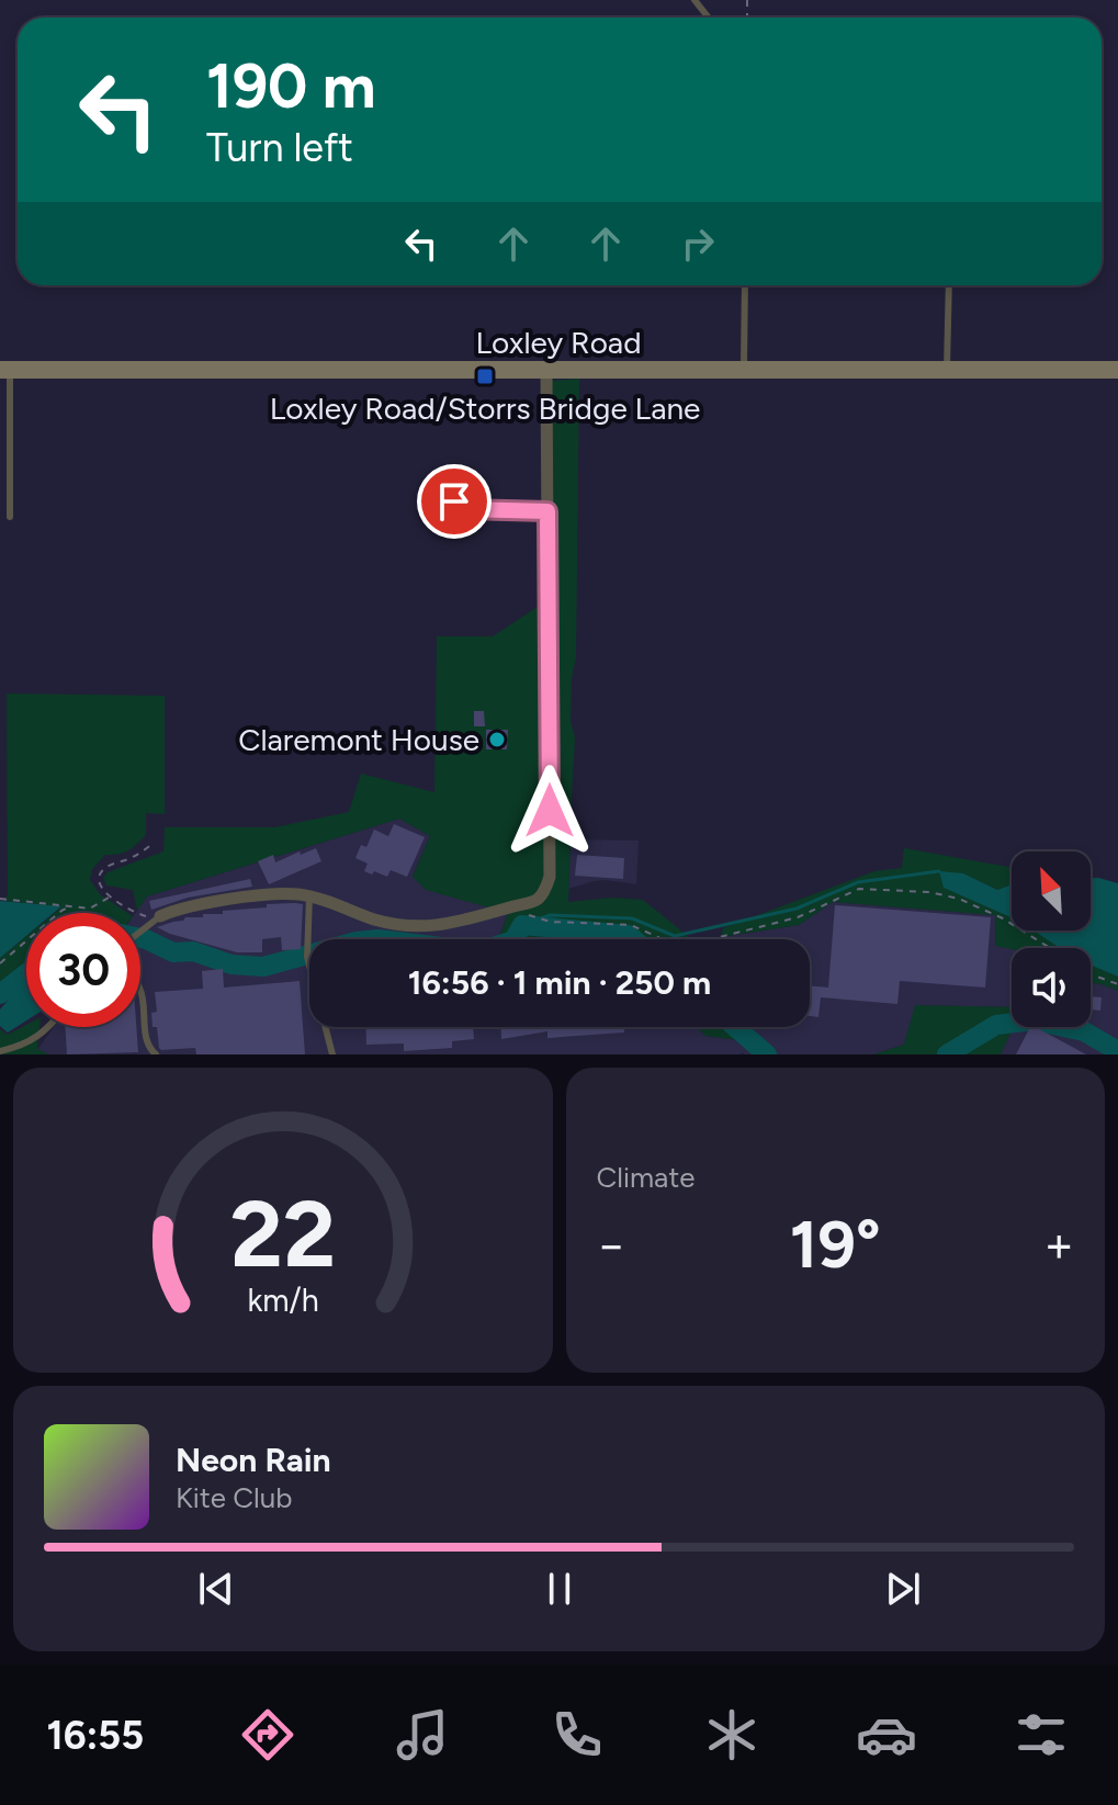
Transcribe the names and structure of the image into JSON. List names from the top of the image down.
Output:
{
  "streets": {
    "main road": ["Loxley Road"]
  },
  "places": {
    "transit": ["Loxley Road/Storrs Bridge Lane"],
    "other": ["Claremont House"]
  },
  "north": "top left",
  "page": {
    "turn": ["190 m", "Turn left"],
    "limit": "30",
    "trip": "16:56 · 1 min · 250 m",
    "tile": "Climate",
    "heat": ["−", "19°", "+"],
    "song": ["Neon Rain", "Kite Club"],
    "tabs": "16:55",
    "gauge": ["22", "km/h"]
  }
}
